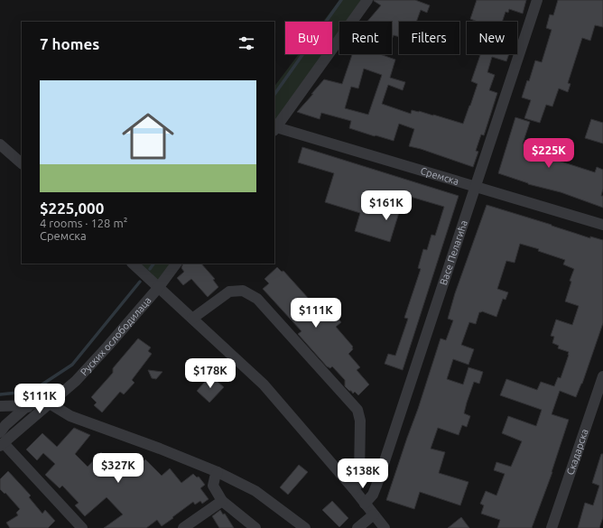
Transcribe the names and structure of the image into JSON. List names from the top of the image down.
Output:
{
  "streets": {
    "street": [
      "Сремска",
      "Васе Пелагића",
      "Руских ослободилаца",
      "Скадарска"
    ]
  },
  "crossings": [
    ["Сремска", "Васе Пелагића"]
  ],
  "page": {
    "chip": [
      "Buy",
      "Rent",
      "Filters",
      "New"
    ],
    "heading": "7 homes",
    "list": [
      {
        "name": "$225,000",
        "note": "4 rooms · 128 m² · Сремска"
      }
    ],
    "price": [
      "$225K",
      "$161K",
      "$111K",
      "$178K",
      "$111K",
      "$327K",
      "$138K"
    ]
  }
}
